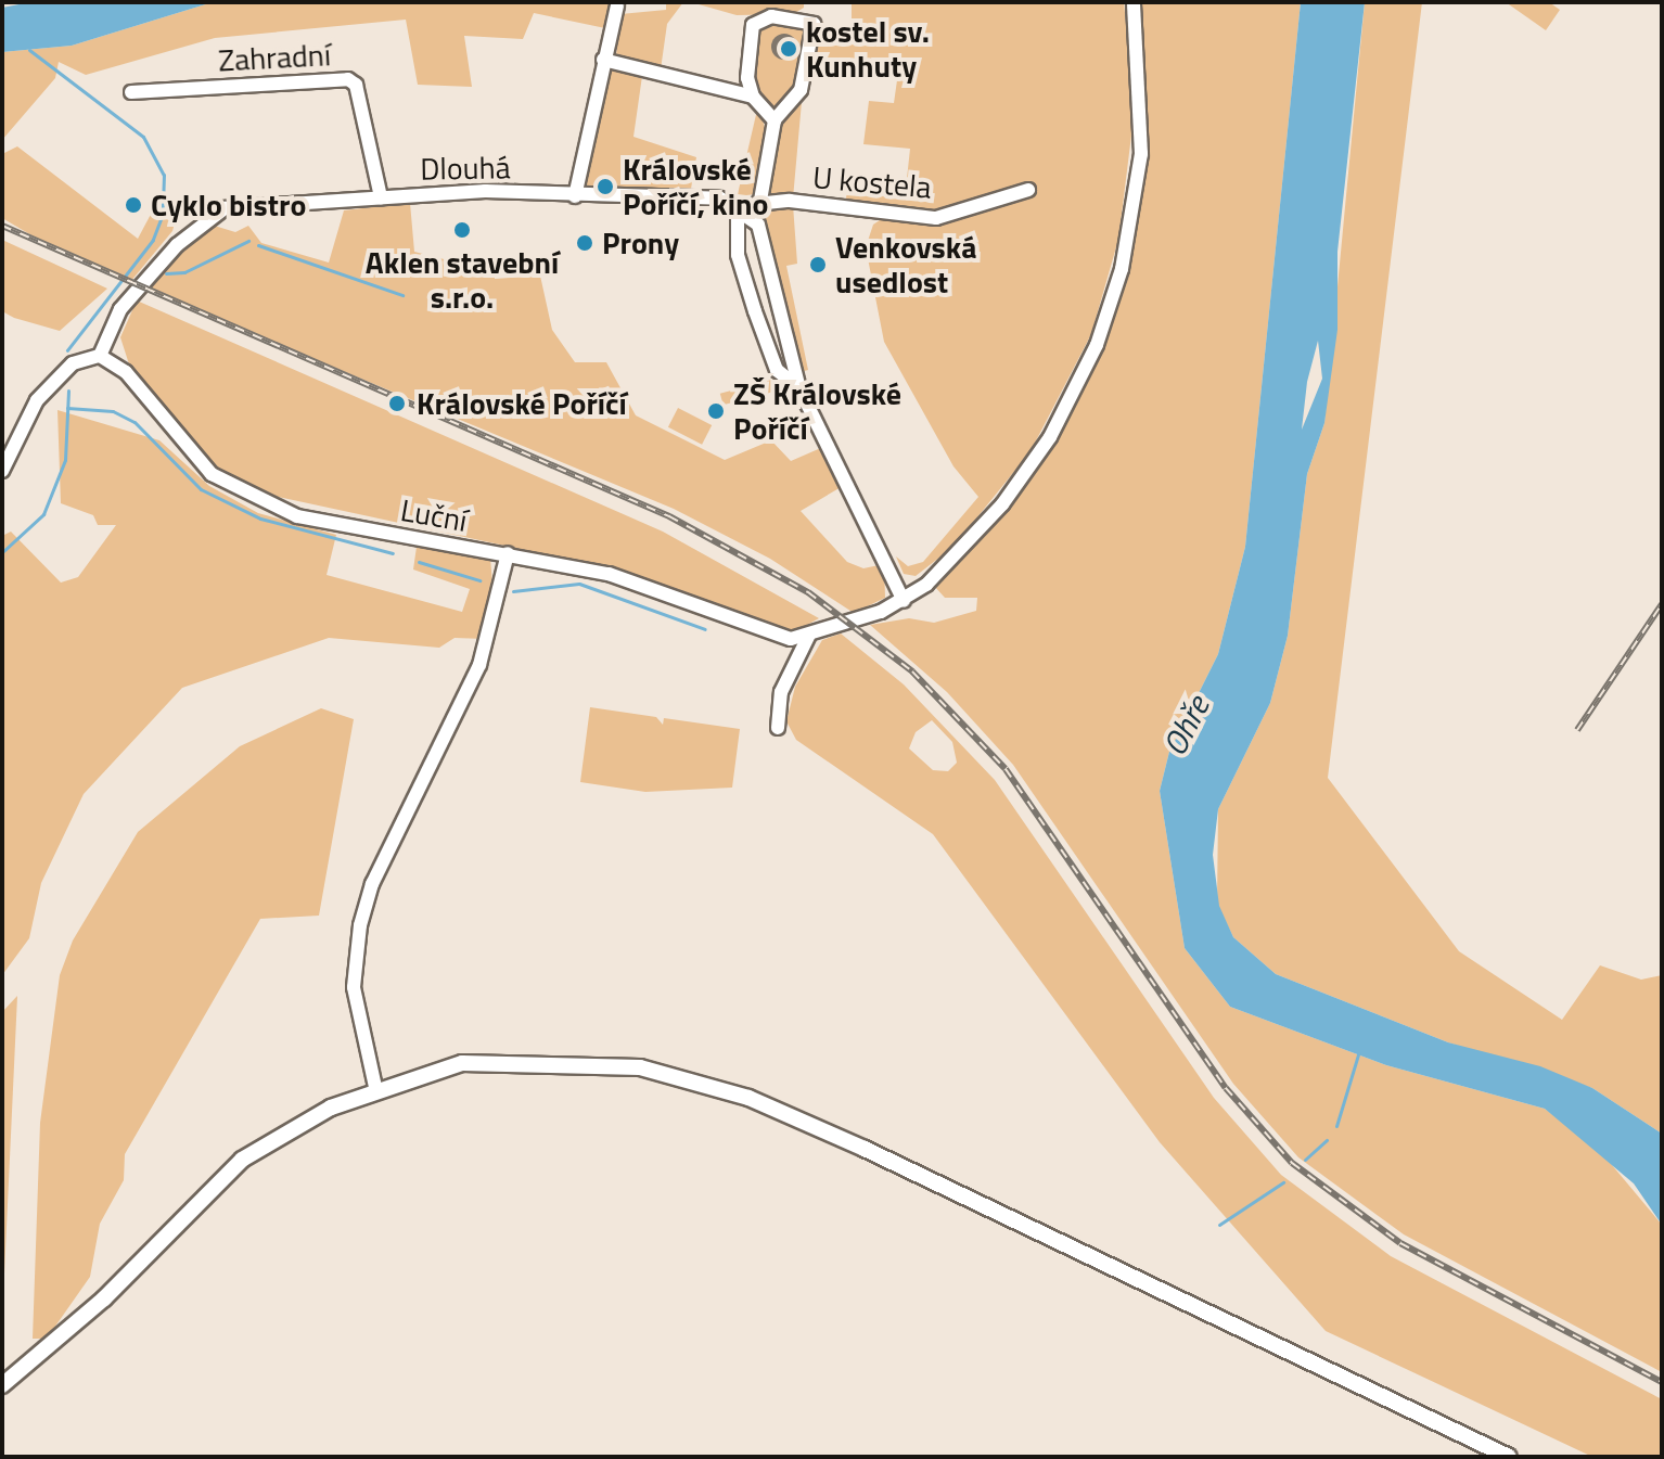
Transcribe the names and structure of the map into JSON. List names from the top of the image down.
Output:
{
  "streets": {
    "street": [
      "Zahradní",
      "Dlouhá",
      "U kostela",
      "Luční"
    ]
  },
  "crossings": [
    ["Zahradní", "Dlouhá"],
    ["Dlouhá", "Luční"]
  ],
  "water": ["Ohře"],
  "places": [
    "kostel sv. Kunhuty",
    "Královské Poříčí, kino",
    "Cyklo bistro",
    "Aklen stavební s.r.o.",
    "Prony",
    "Venkovská usedlost",
    "Královské Poříčí",
    "ZŠ Královské Poříčí"
  ]
}
